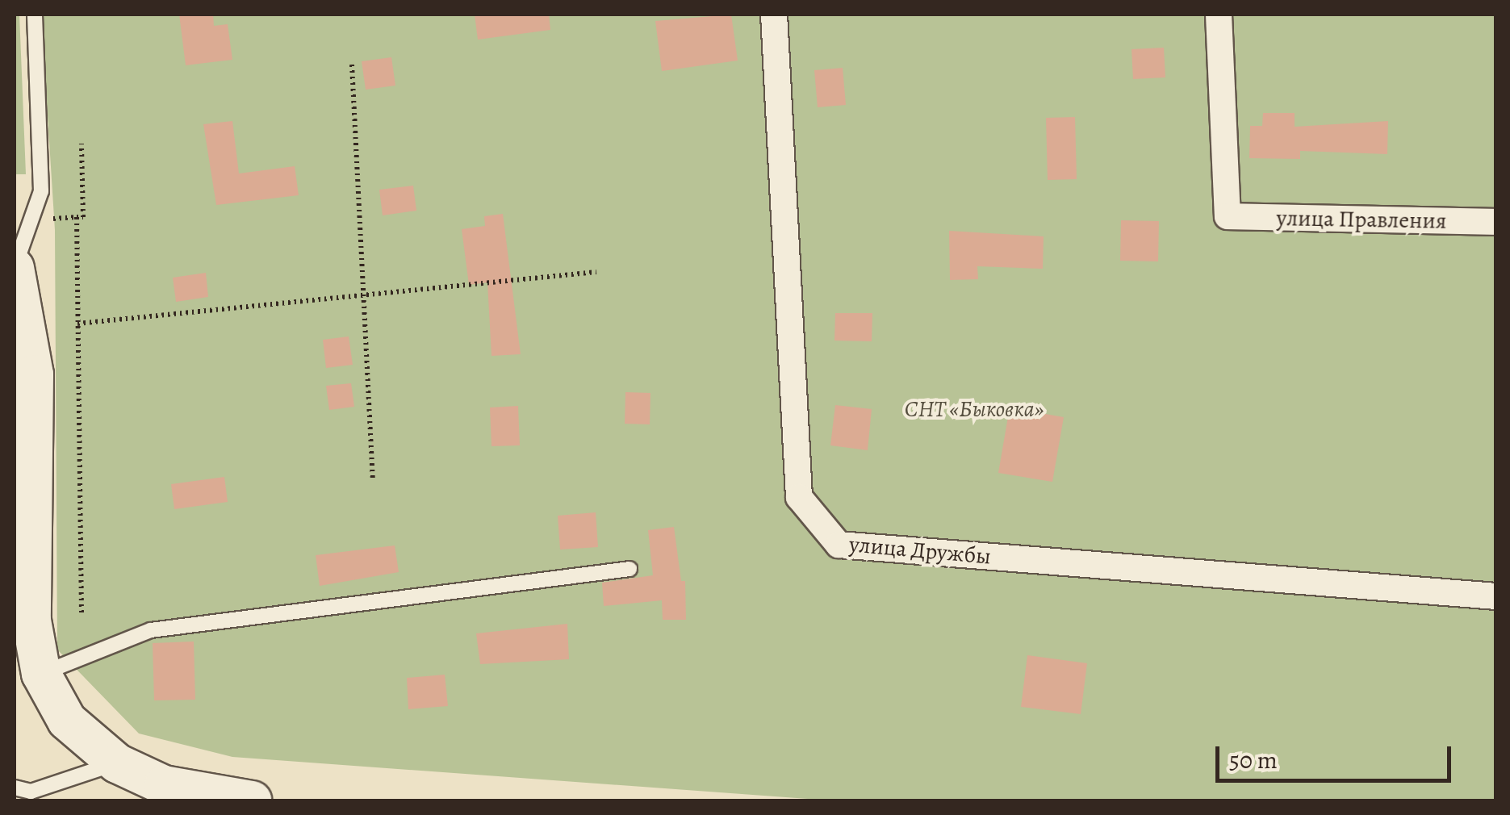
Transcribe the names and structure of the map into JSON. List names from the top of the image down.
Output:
{
  "streets": {
    "street": ["улица Правления", "улица Дружбы"]
  },
  "parks": ["СНТ «Быковка»"],
  "scale_bar": "50 m"
}
